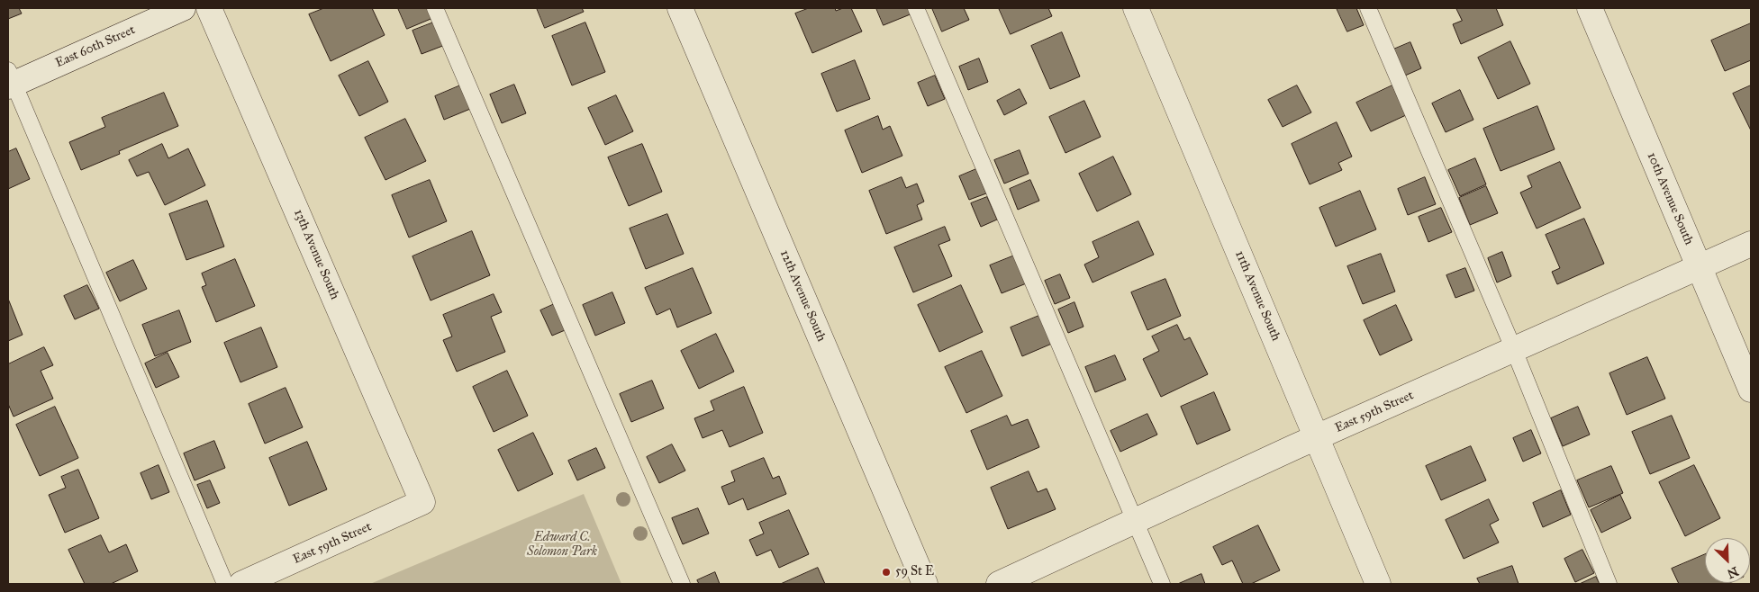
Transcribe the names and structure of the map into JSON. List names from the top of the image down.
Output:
{
  "streets": {
    "street": [
      "East 60th Street",
      "10th Avenue South",
      "13th Avenue South",
      "12th Avenue South",
      "11th Avenue South",
      "East 59th Street"
    ]
  },
  "crossings": [
    ["10th Avenue South", "East 59th Street"],
    ["13th Avenue South", "East 59th Street"],
    ["11th Avenue South", "East 59th Street"]
  ],
  "parks": ["Edward C. Solomon Park"],
  "places": ["59 St E"],
  "north": "bottom right"
}
